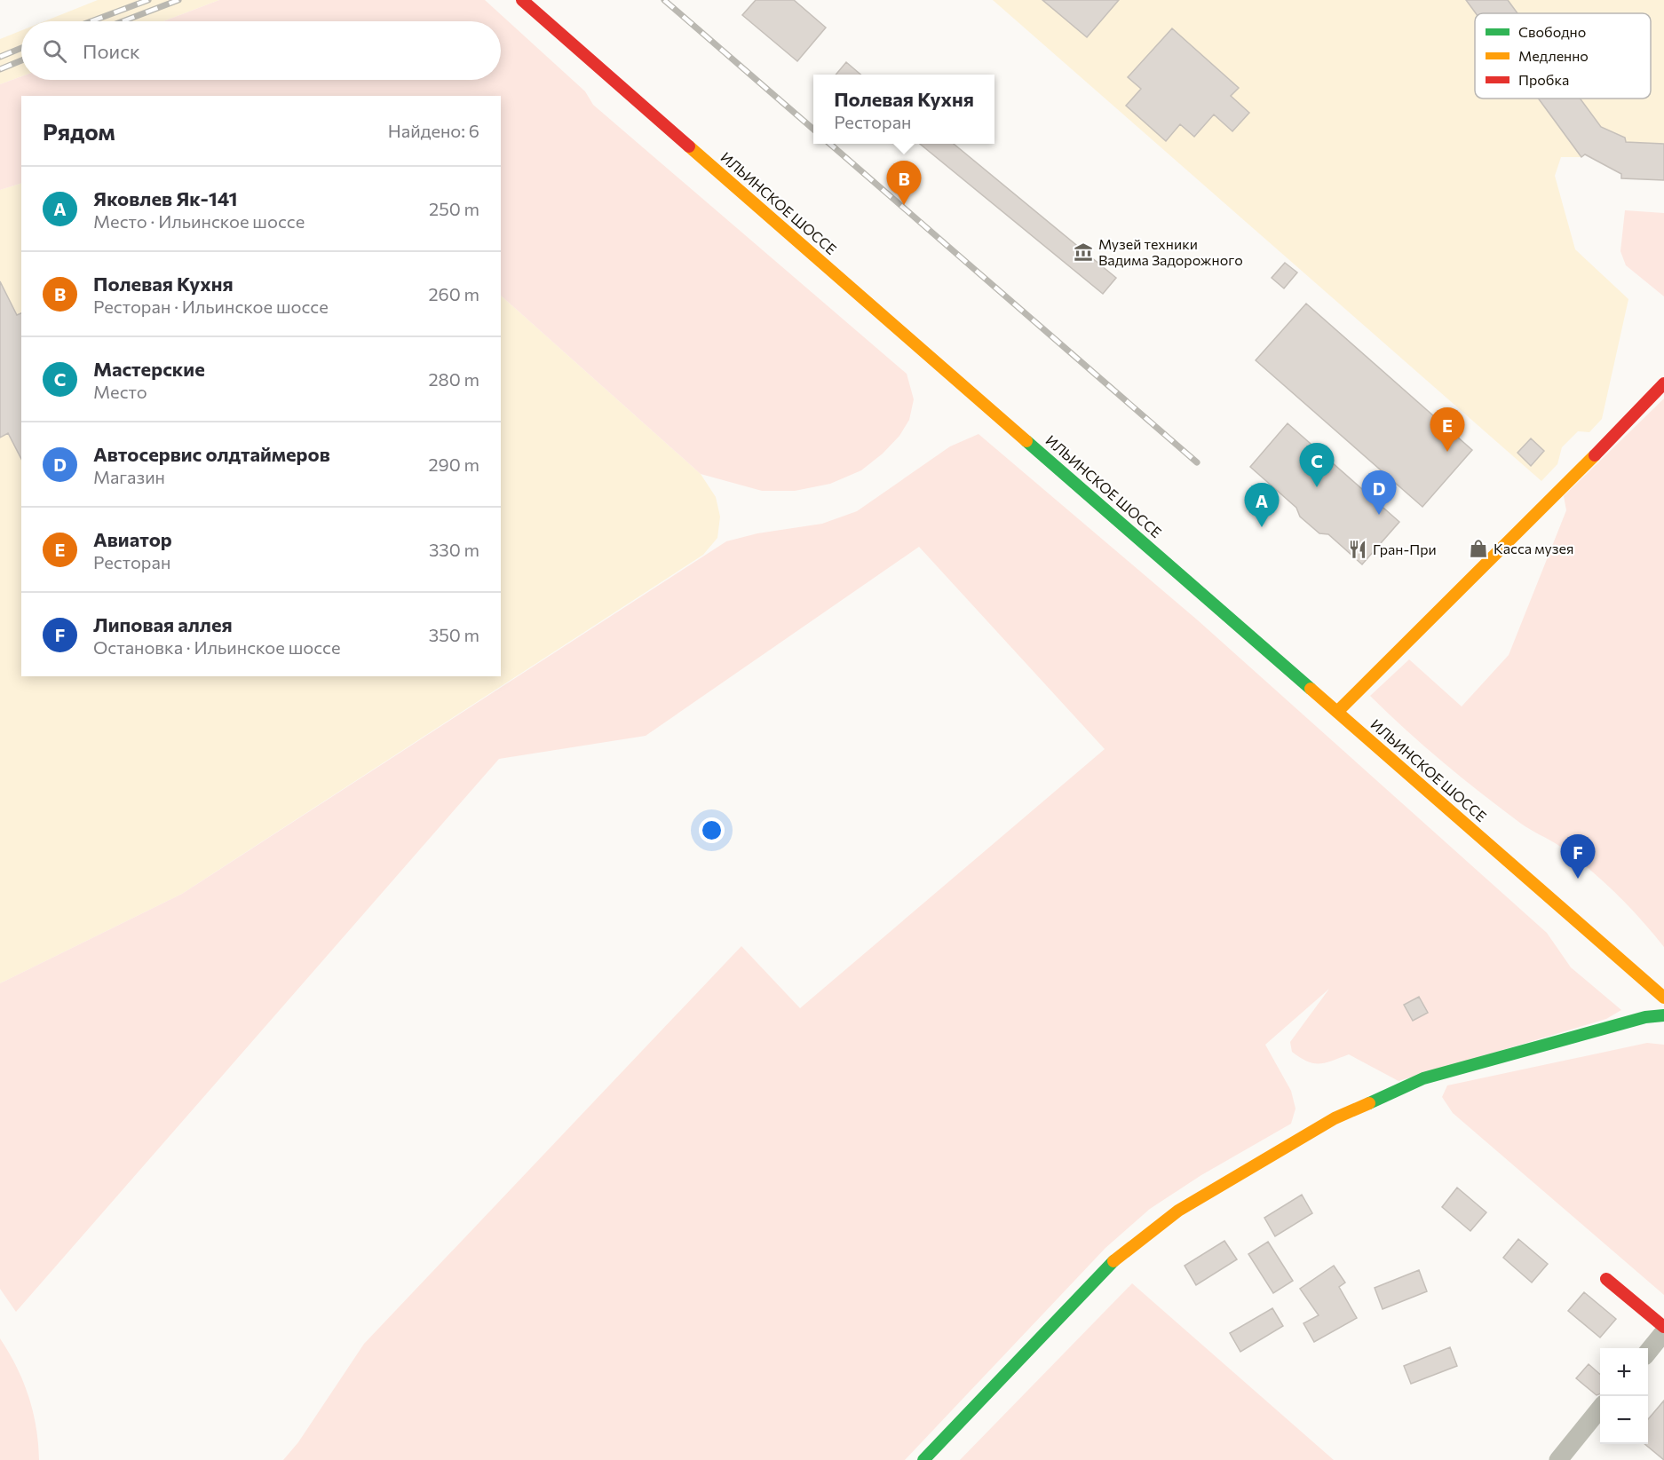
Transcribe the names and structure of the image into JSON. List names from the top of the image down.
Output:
{
  "streets": {
    "main road": ["ИЛЬИНСКОЕ ШОССЕ"]
  },
  "places": {
    "museum": ["Музей техники Вадима Задорожного"],
    "shop": ["Касса музея"],
    "restaurant": ["Гран-При"]
  },
  "legend": ["Свободно", "Медленно", "Пробка"],
  "page": {
    "search": "Поиск",
    "popup": ["Полевая Кухня", "Ресторан"],
    "heading": ["Рядом", "Найдено: 6"],
    "pins": [
      "B",
      "E",
      "C",
      "D",
      "A",
      "F"
    ],
    "list": [
      {
        "mark": "A",
        "name": "Яковлев Як-141",
        "note": "Место · Ильинское шоссе",
        "value": "250 m"
      },
      {
        "mark": "B",
        "name": "Полевая Кухня",
        "note": "Ресторан · Ильинское шоссе",
        "value": "260 m"
      },
      {
        "mark": "C",
        "name": "Мастерские",
        "note": "Место",
        "value": "280 m"
      },
      {
        "mark": "D",
        "name": "Автосервис олдтаймеров",
        "note": "Магазин",
        "value": "290 m"
      },
      {
        "mark": "E",
        "name": "Авиатор",
        "note": "Ресторан",
        "value": "330 m"
      },
      {
        "mark": "F",
        "name": "Липовая аллея",
        "note": "Остановка · Ильинское шоссе",
        "value": "350 m"
      }
    ],
    "map_buttons": ["+", "−"]
  }
}
